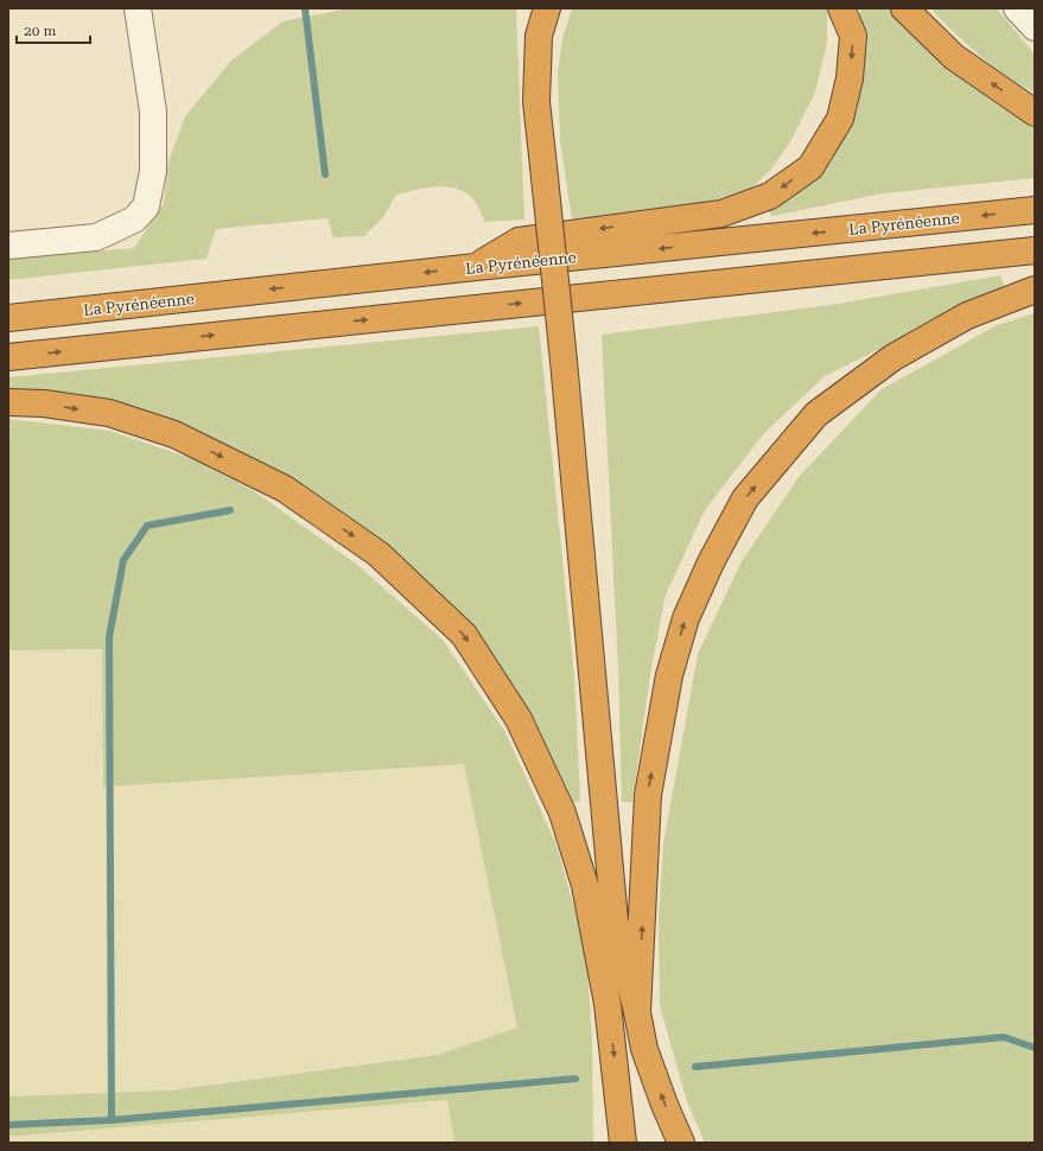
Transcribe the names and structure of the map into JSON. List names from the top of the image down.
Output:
{
  "streets": {
    "highway": ["La Pyrénéenne"]
  },
  "scale_bar": "20 m"
}
